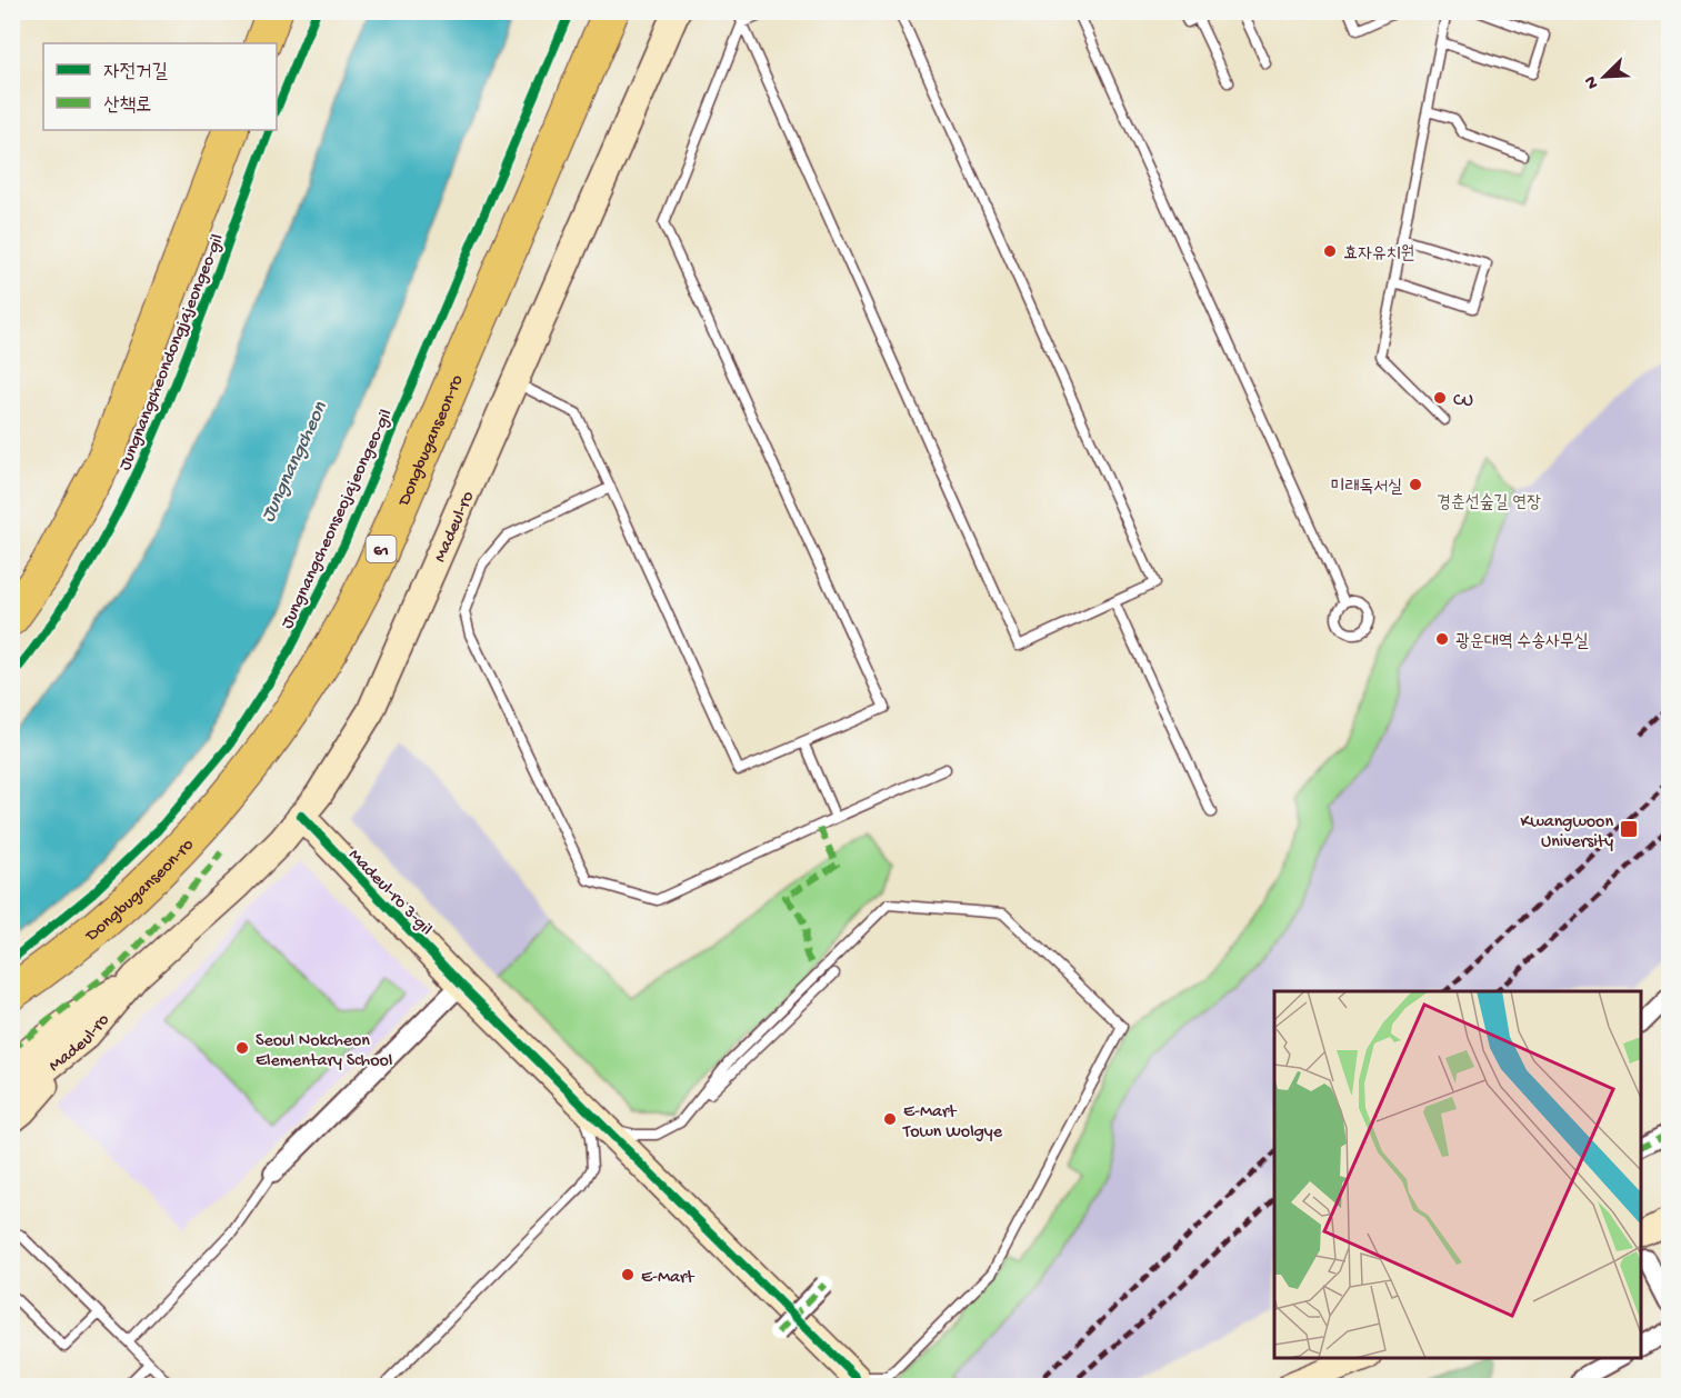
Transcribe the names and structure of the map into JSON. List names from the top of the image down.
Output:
{
  "streets": {
    "highway": ["Dongbuganseon-ro", "61"],
    "main road": ["Madeul-ro", "Madeul-ro 3-gil"],
    "cycle path": ["Jungnangcheondongjajeongeo-gil", "Jungnangcheonseojajeongeo-gil"]
  },
  "crossings": [
    ["Madeul-ro", "Madeul-ro 3-gil"]
  ],
  "water": ["Jungnangcheon"],
  "parks": ["경춘선숲길 연장"],
  "places": {
    "other": [
      "효자유치원",
      "CU",
      "미래독서실",
      "광운대역 수송사무실",
      "Seoul Nokcheon Elementary School",
      "E-Mart Town Wolgye",
      "E-Mart"
    ],
    "transit": ["Kwangwoon University"]
  },
  "legend": ["자전거길", "산책로"],
  "north": "bottom left"
}
